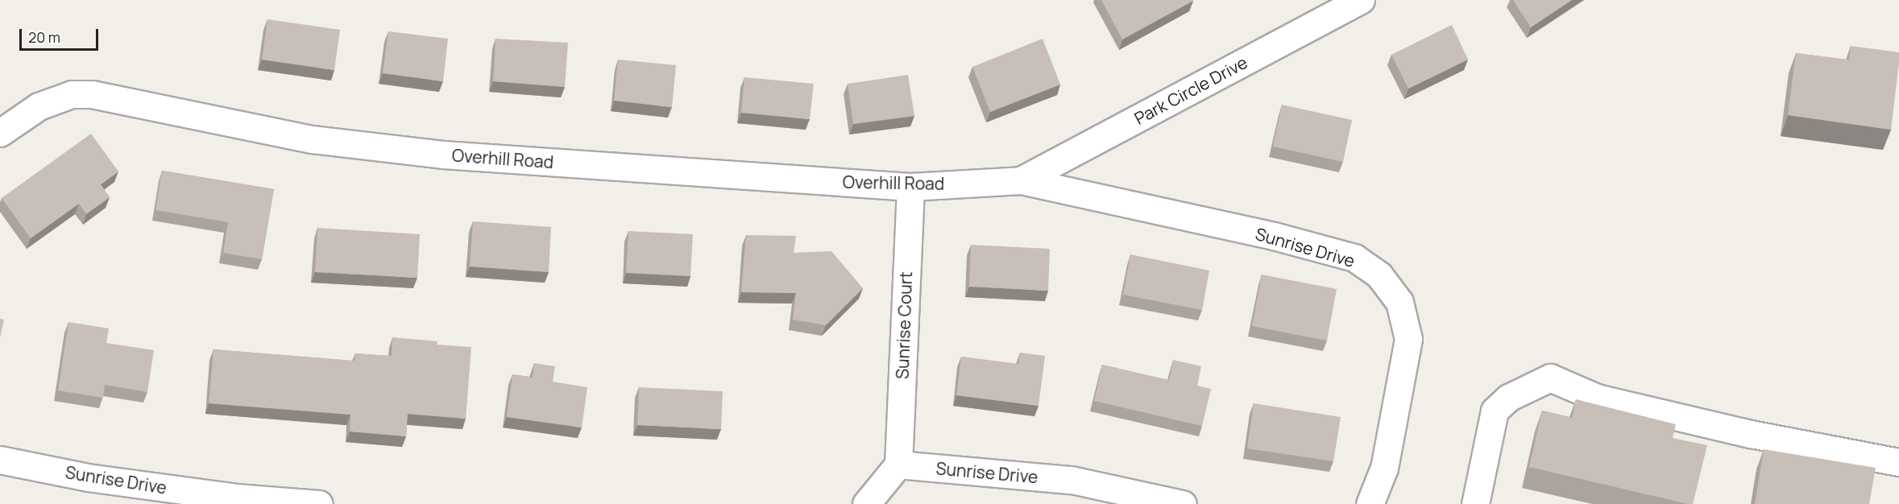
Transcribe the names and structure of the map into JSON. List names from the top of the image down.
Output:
{
  "streets": {
    "street": [
      "Park Circle Drive",
      "Overhill Road",
      "Sunrise Drive",
      "Sunrise Court"
    ]
  },
  "crossings": [
    ["Park Circle Drive", "Overhill Road"],
    ["Park Circle Drive", "Sunrise Drive"],
    ["Overhill Road", "Sunrise Drive"],
    ["Overhill Road", "Sunrise Court"],
    ["Sunrise Drive", "Sunrise Court"]
  ],
  "scale_bar": "20 m"
}
